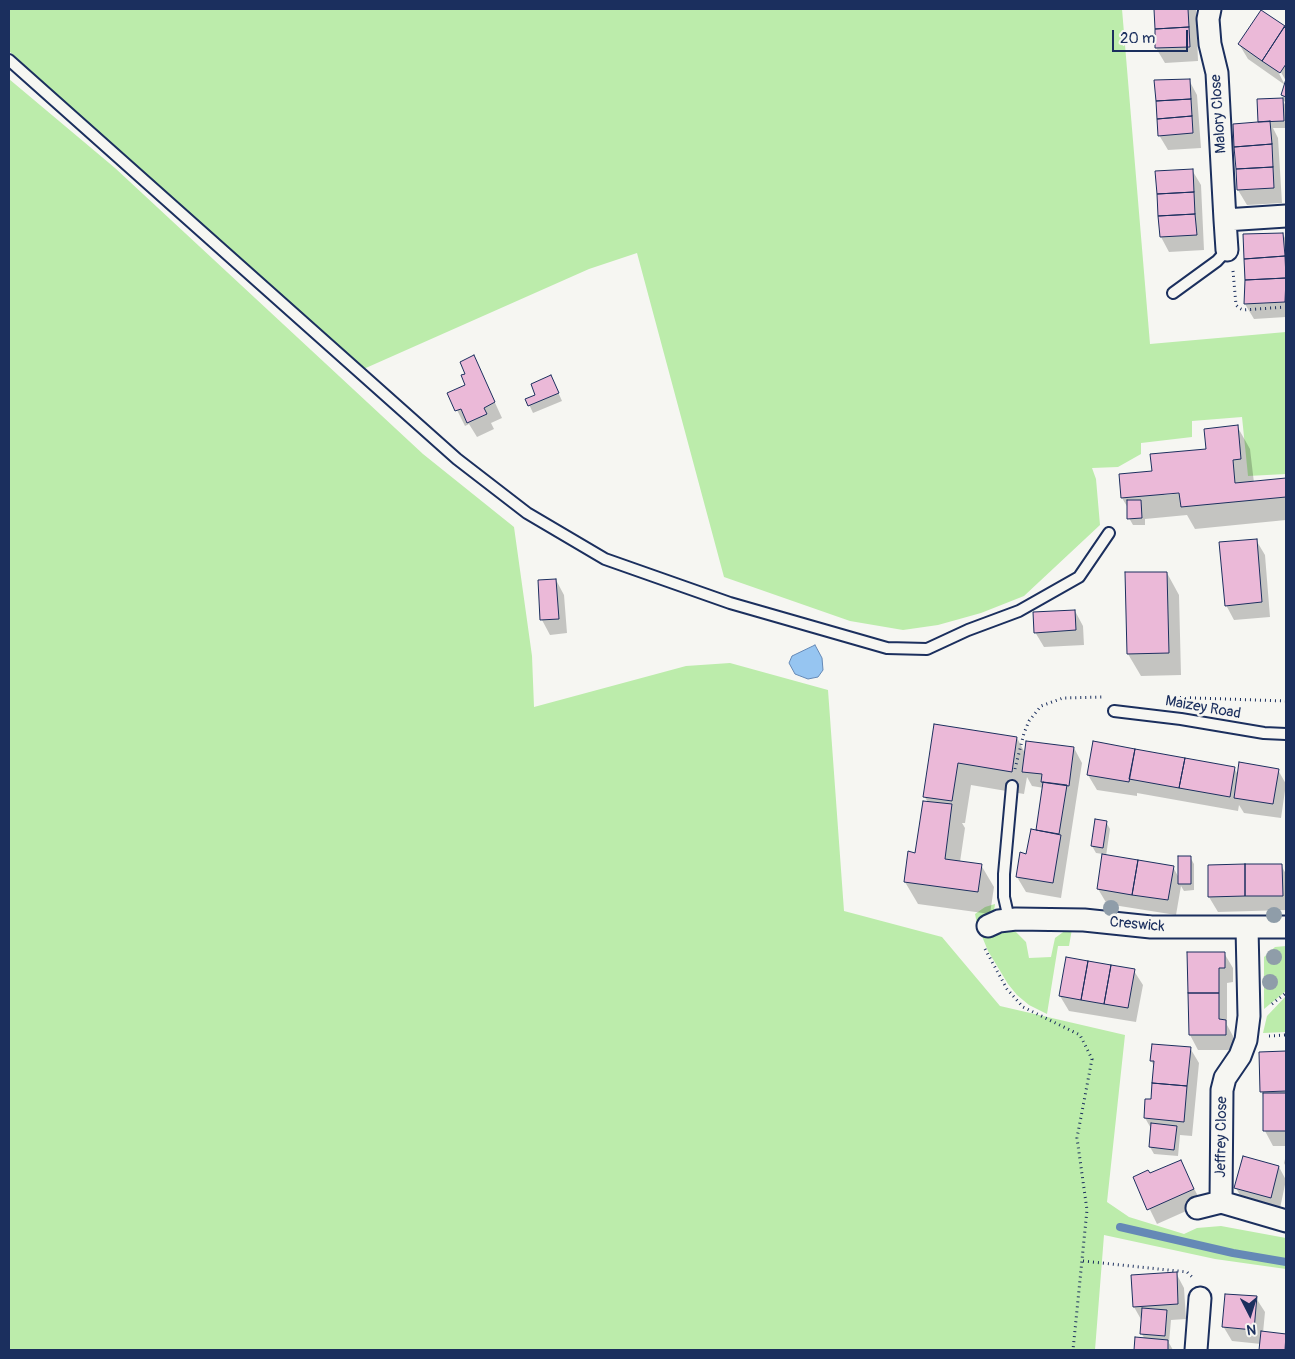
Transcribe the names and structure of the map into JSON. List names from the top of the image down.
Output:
{
  "streets": {
    "street": ["Malory Close", "Creswick", "Jeffrey Close"],
    "lane": ["Maizey Road"]
  },
  "crossings": [
    ["Creswick", "Jeffrey Close"]
  ],
  "scale_bar": "20 m",
  "north": "bottom"
}
